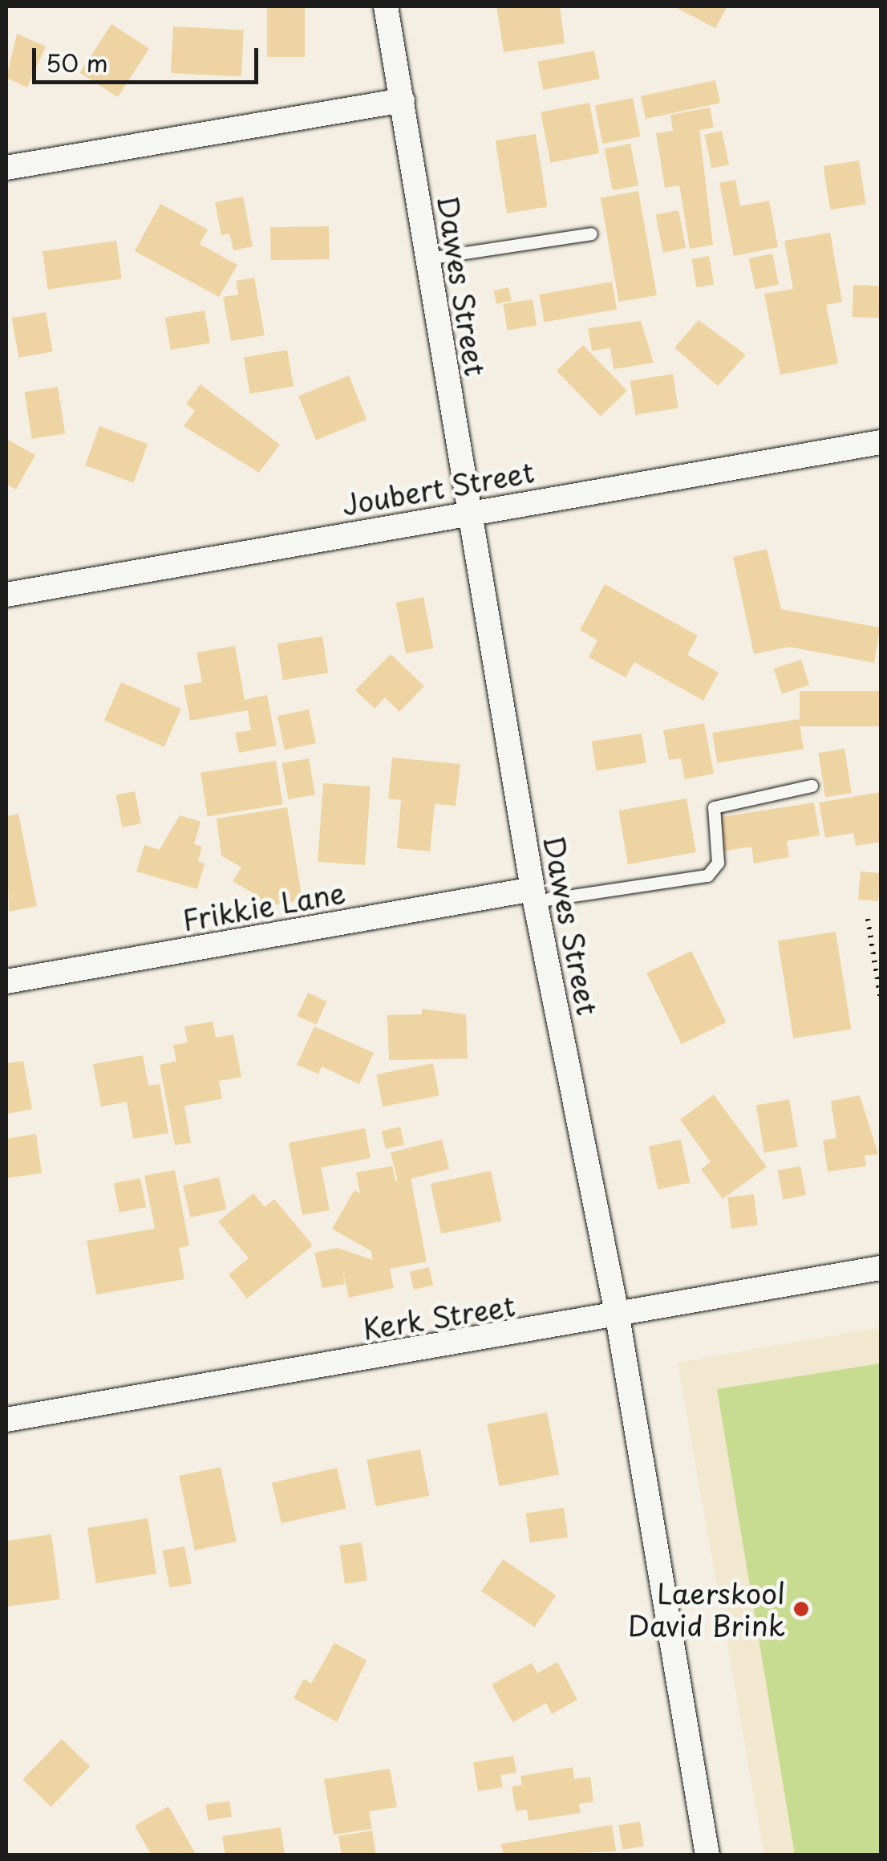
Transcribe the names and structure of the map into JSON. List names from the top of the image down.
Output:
{
  "streets": {
    "street": [
      "Dawes Street",
      "Joubert Street",
      "Frikkie Lane",
      "Kerk Street"
    ]
  },
  "crossings": [
    ["Dawes Street", "Joubert Street"],
    ["Dawes Street", "Frikkie Lane"],
    ["Dawes Street", "Kerk Street"]
  ],
  "places": ["Laerskool David Brink"],
  "scale_bar": "50 m"
}
